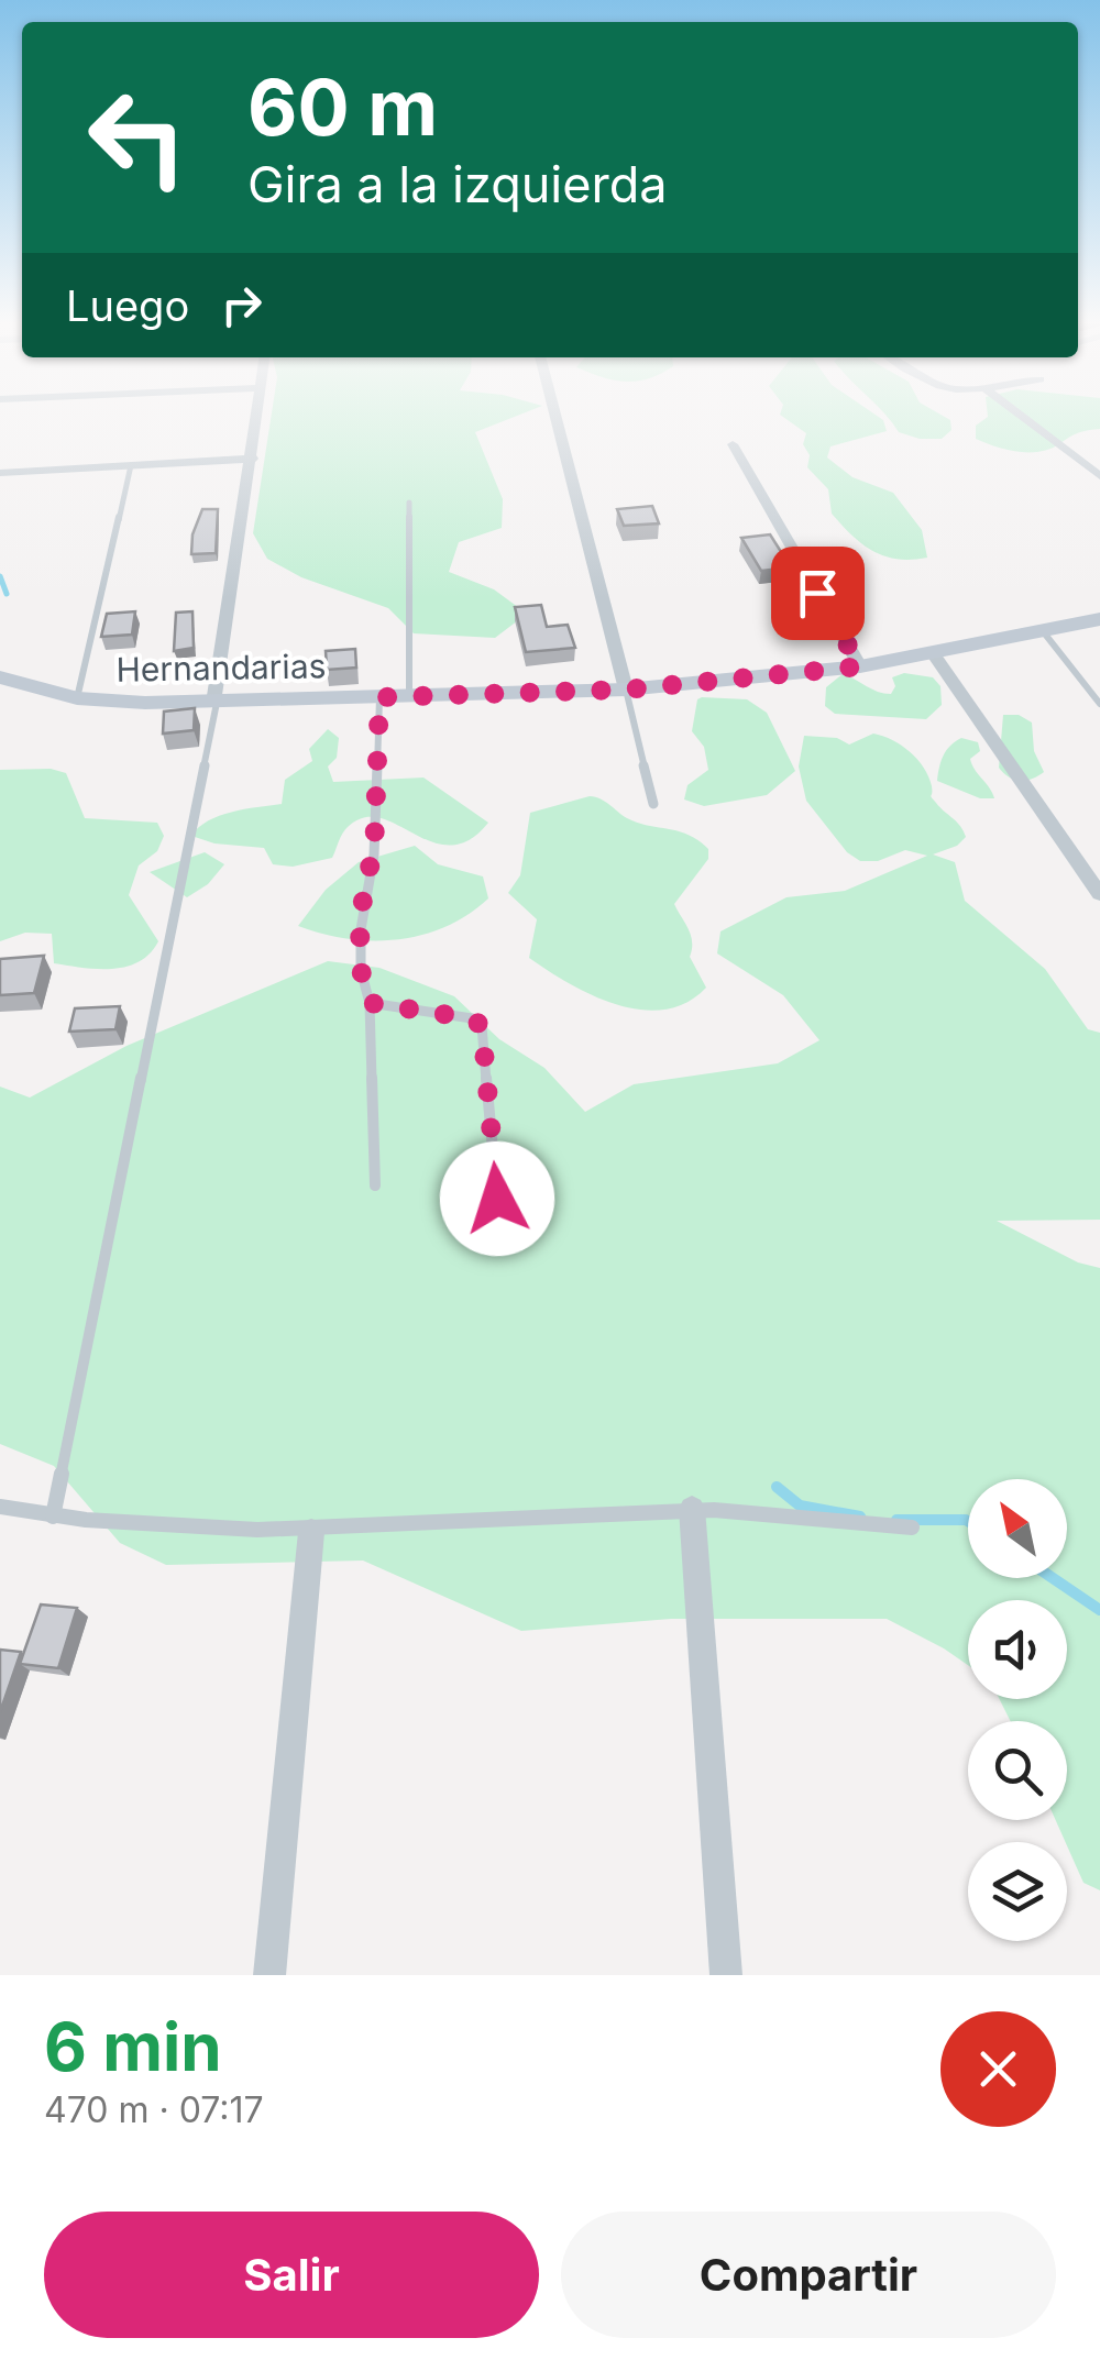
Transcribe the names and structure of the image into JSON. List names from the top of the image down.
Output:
{
  "streets": {
    "street": ["Hernandarias"]
  },
  "north": "top left",
  "page": {
    "turn": ["60 m", "Gira a la izquierda"],
    "then": "Luego",
    "heading": ["6 min", "470 m · 07:17"],
    "buttons": ["Salir", "Compartir"]
  }
}
